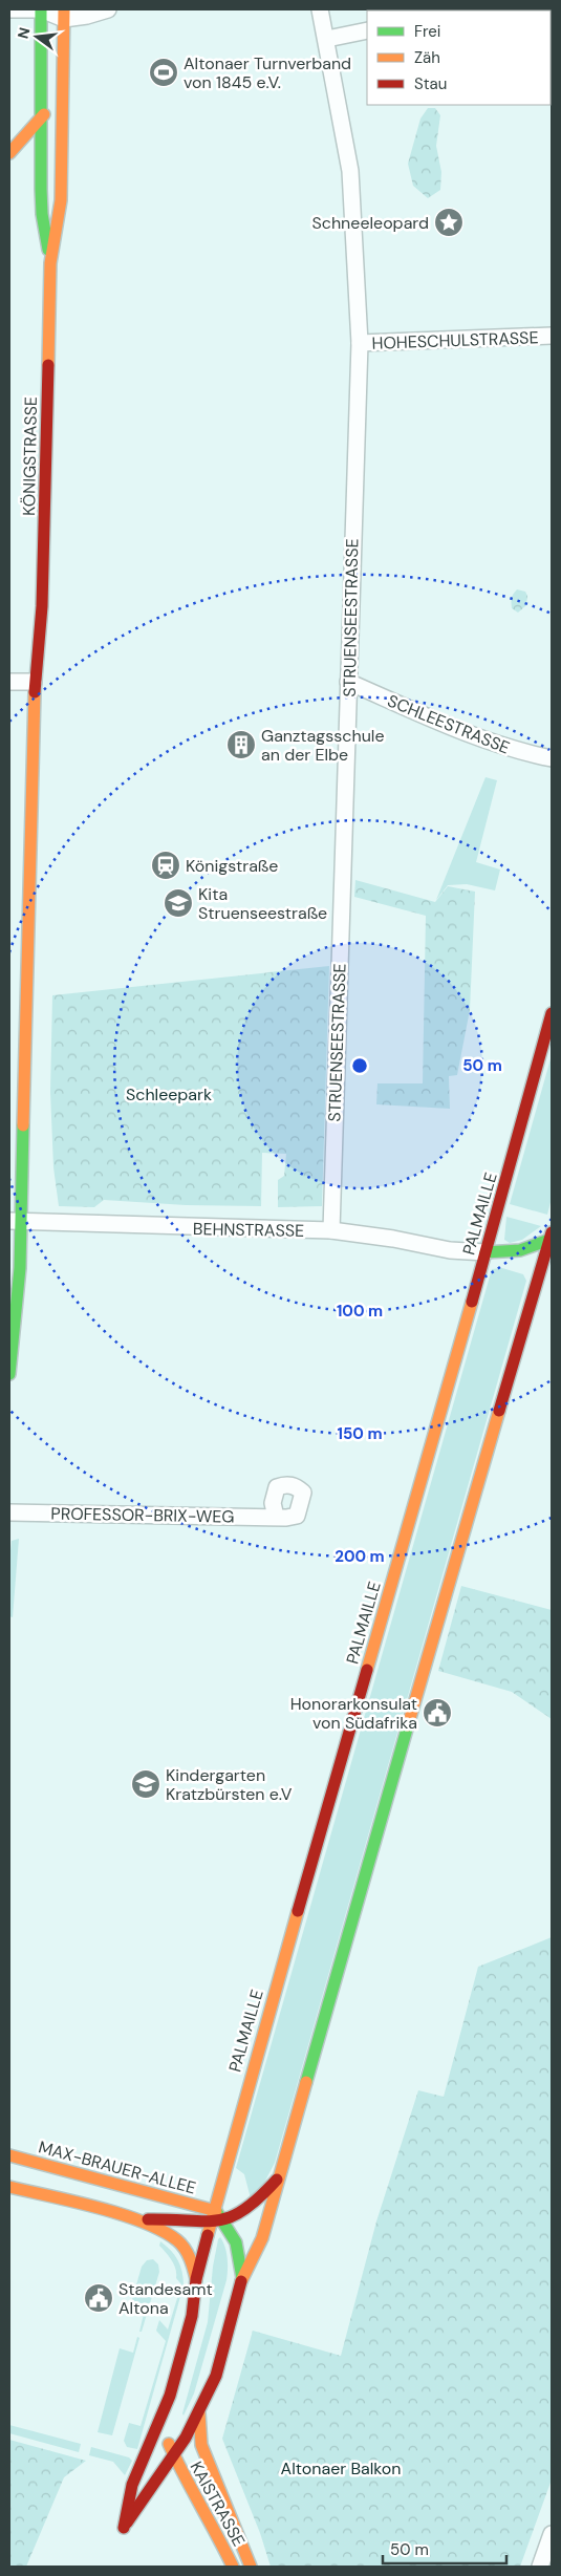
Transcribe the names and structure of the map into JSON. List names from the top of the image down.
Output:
{
  "streets": {
    "main road": [
      "KÖNIGSTRASSE",
      "PALMAILLE",
      "MAX-BRAUER-ALLEE",
      "KAISTRASSE"
    ],
    "street": [
      "HOHESCHULSTRASSE",
      "STRUENSEESTRASSE",
      "SCHLEESTRASSE",
      "BEHNSTRASSE",
      "PROFESSOR-BRIX-WEG"
    ]
  },
  "crossings": [
    ["HOHESCHULSTRASSE", "STRUENSEESTRASSE"],
    ["KÖNIGSTRASSE", "BEHNSTRASSE"],
    ["STRUENSEESTRASSE", "SCHLEESTRASSE"],
    ["STRUENSEESTRASSE", "BEHNSTRASSE"],
    ["PALMAILLE", "BEHNSTRASSE"],
    ["PALMAILLE", "MAX-BRAUER-ALLEE"],
    ["PALMAILLE", "KAISTRASSE"]
  ],
  "parks": ["Schleepark", "Altonaer Balkon"],
  "places": {
    "sports": ["Altonaer Turnverband von 1845 e.V."],
    "place": ["Schneeleopard"],
    "building": ["Ganztagsschule an der Elbe"],
    "station": ["Königstraße"],
    "school or university": ["Kita Struenseestraße", "Kindergarten Kratzbürsten e.V"],
    "public building": ["Honorarkonsulat von Südafrika", "Standesamt Altona"]
  },
  "legend": ["Frei", "Zäh", "Stau"],
  "scale_bar": "50 m",
  "north": "left",
  "rings": [
    "50 m",
    "100 m",
    "150 m",
    "200 m"
  ]
}
